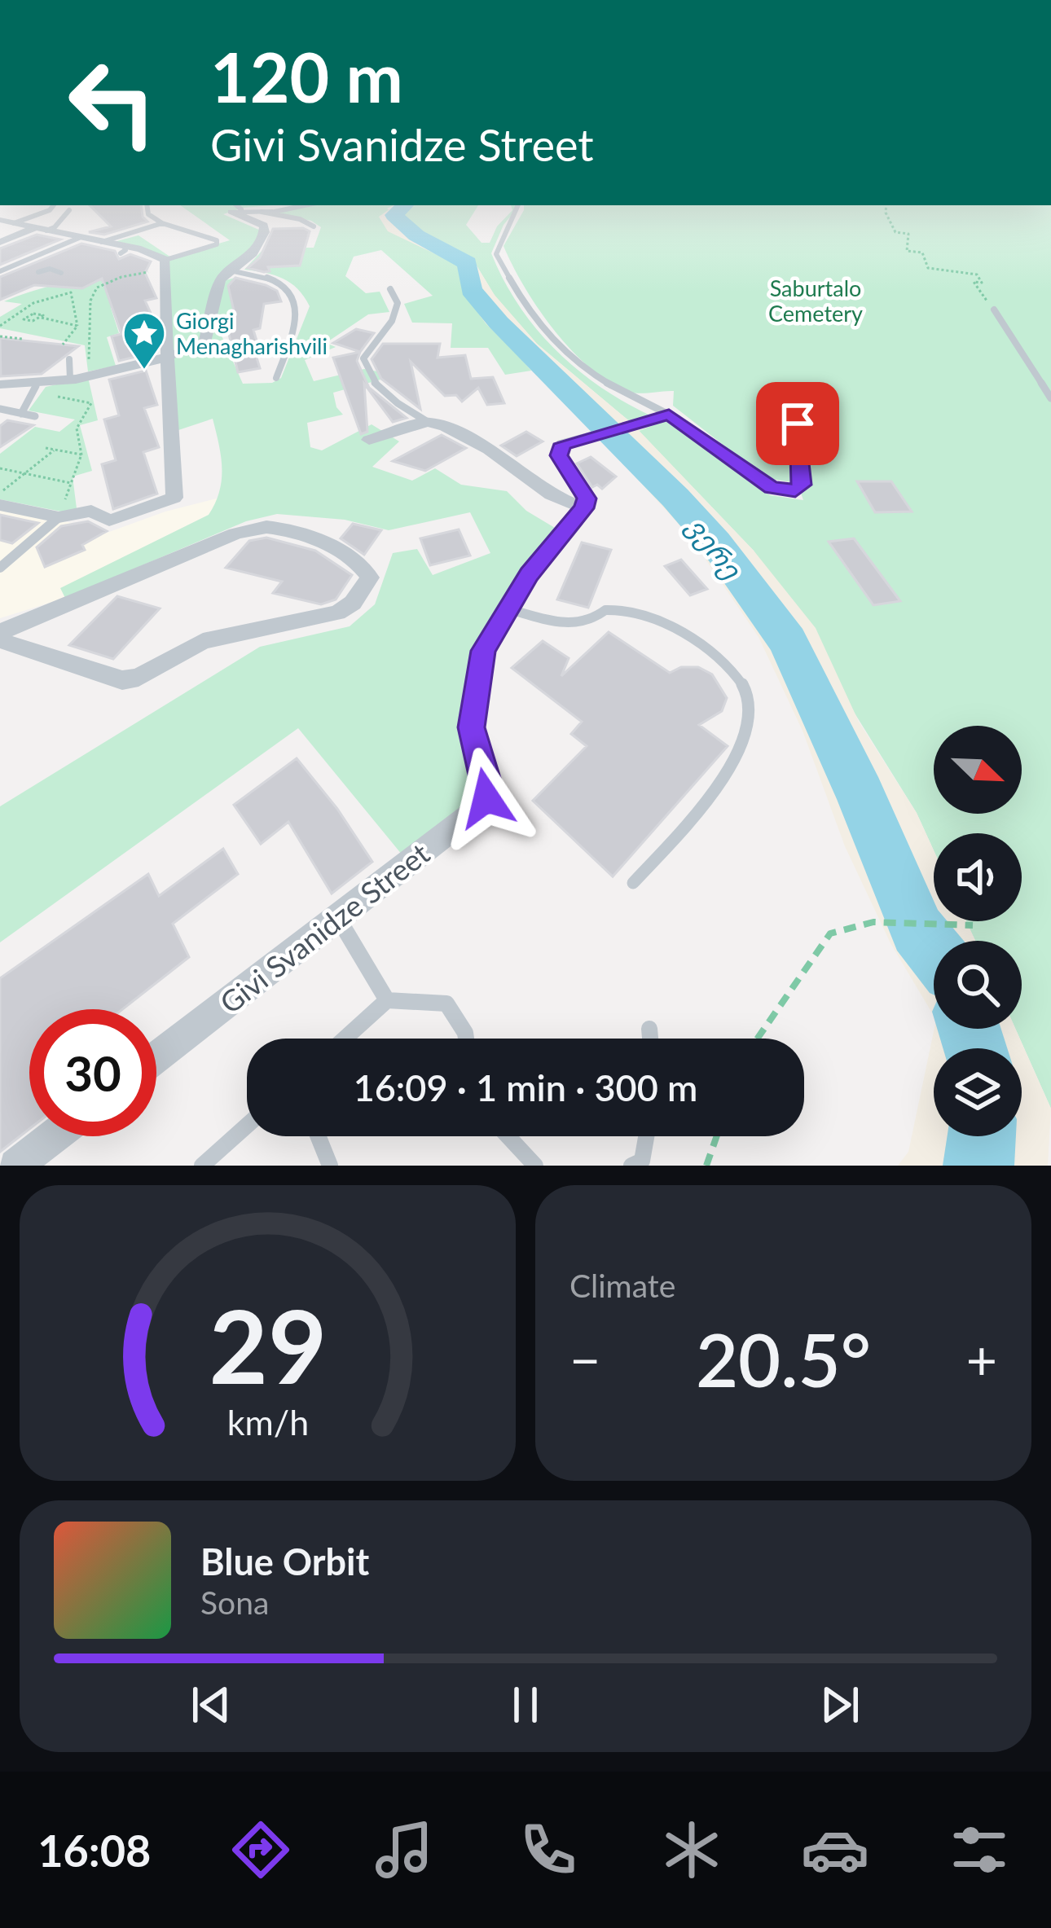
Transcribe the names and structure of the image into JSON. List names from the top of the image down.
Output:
{
  "streets": {
    "street": ["Givi Svanidze Street"]
  },
  "water": ["ვერე"],
  "parks": ["Saburtalo Cemetery"],
  "places": {
    "place": ["Giorgi Menagharishvili"]
  },
  "north": "bottom right",
  "page": {
    "turn": ["120 m", "Givi Svanidze Street"],
    "limit": "30",
    "trip": "16:09 · 1 min · 300 m",
    "tile": "Climate",
    "heat": ["−", "20.5°", "+"],
    "song": ["Blue Orbit", "Sona"],
    "tabs": "16:08",
    "gauge": ["29", "km/h"]
  }
}
